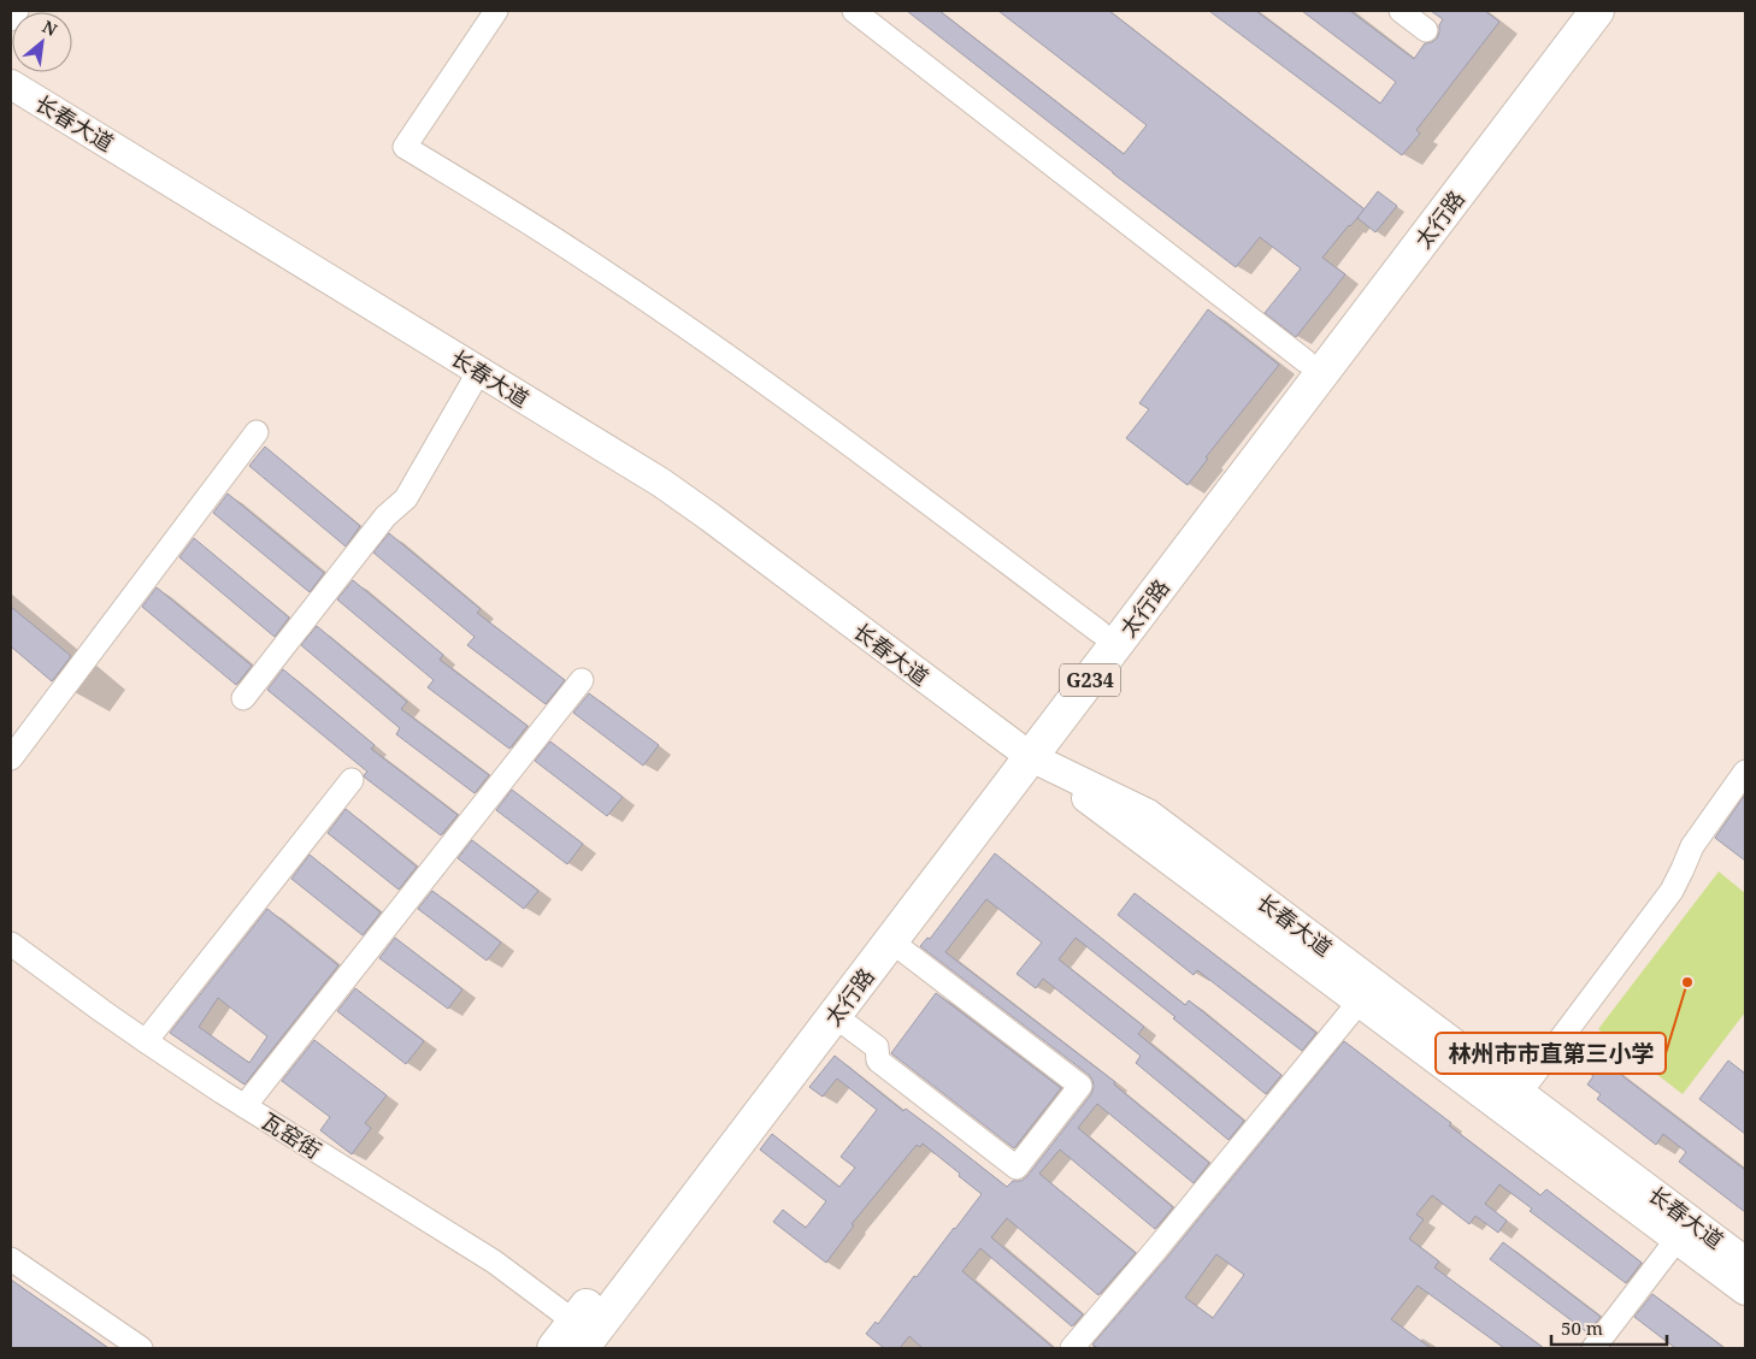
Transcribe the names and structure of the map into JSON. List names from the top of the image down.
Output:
{
  "streets": {
    "highway": ["太行路", "G234"],
    "main road": ["长春大道"],
    "street": ["瓦窑街"]
  },
  "crossings": [
    ["长春大道", "太行路"],
    ["太行路", "瓦窑街"]
  ],
  "places": ["林州市市直第三小学"],
  "scale_bar": "50 m",
  "north": "top right"
}
